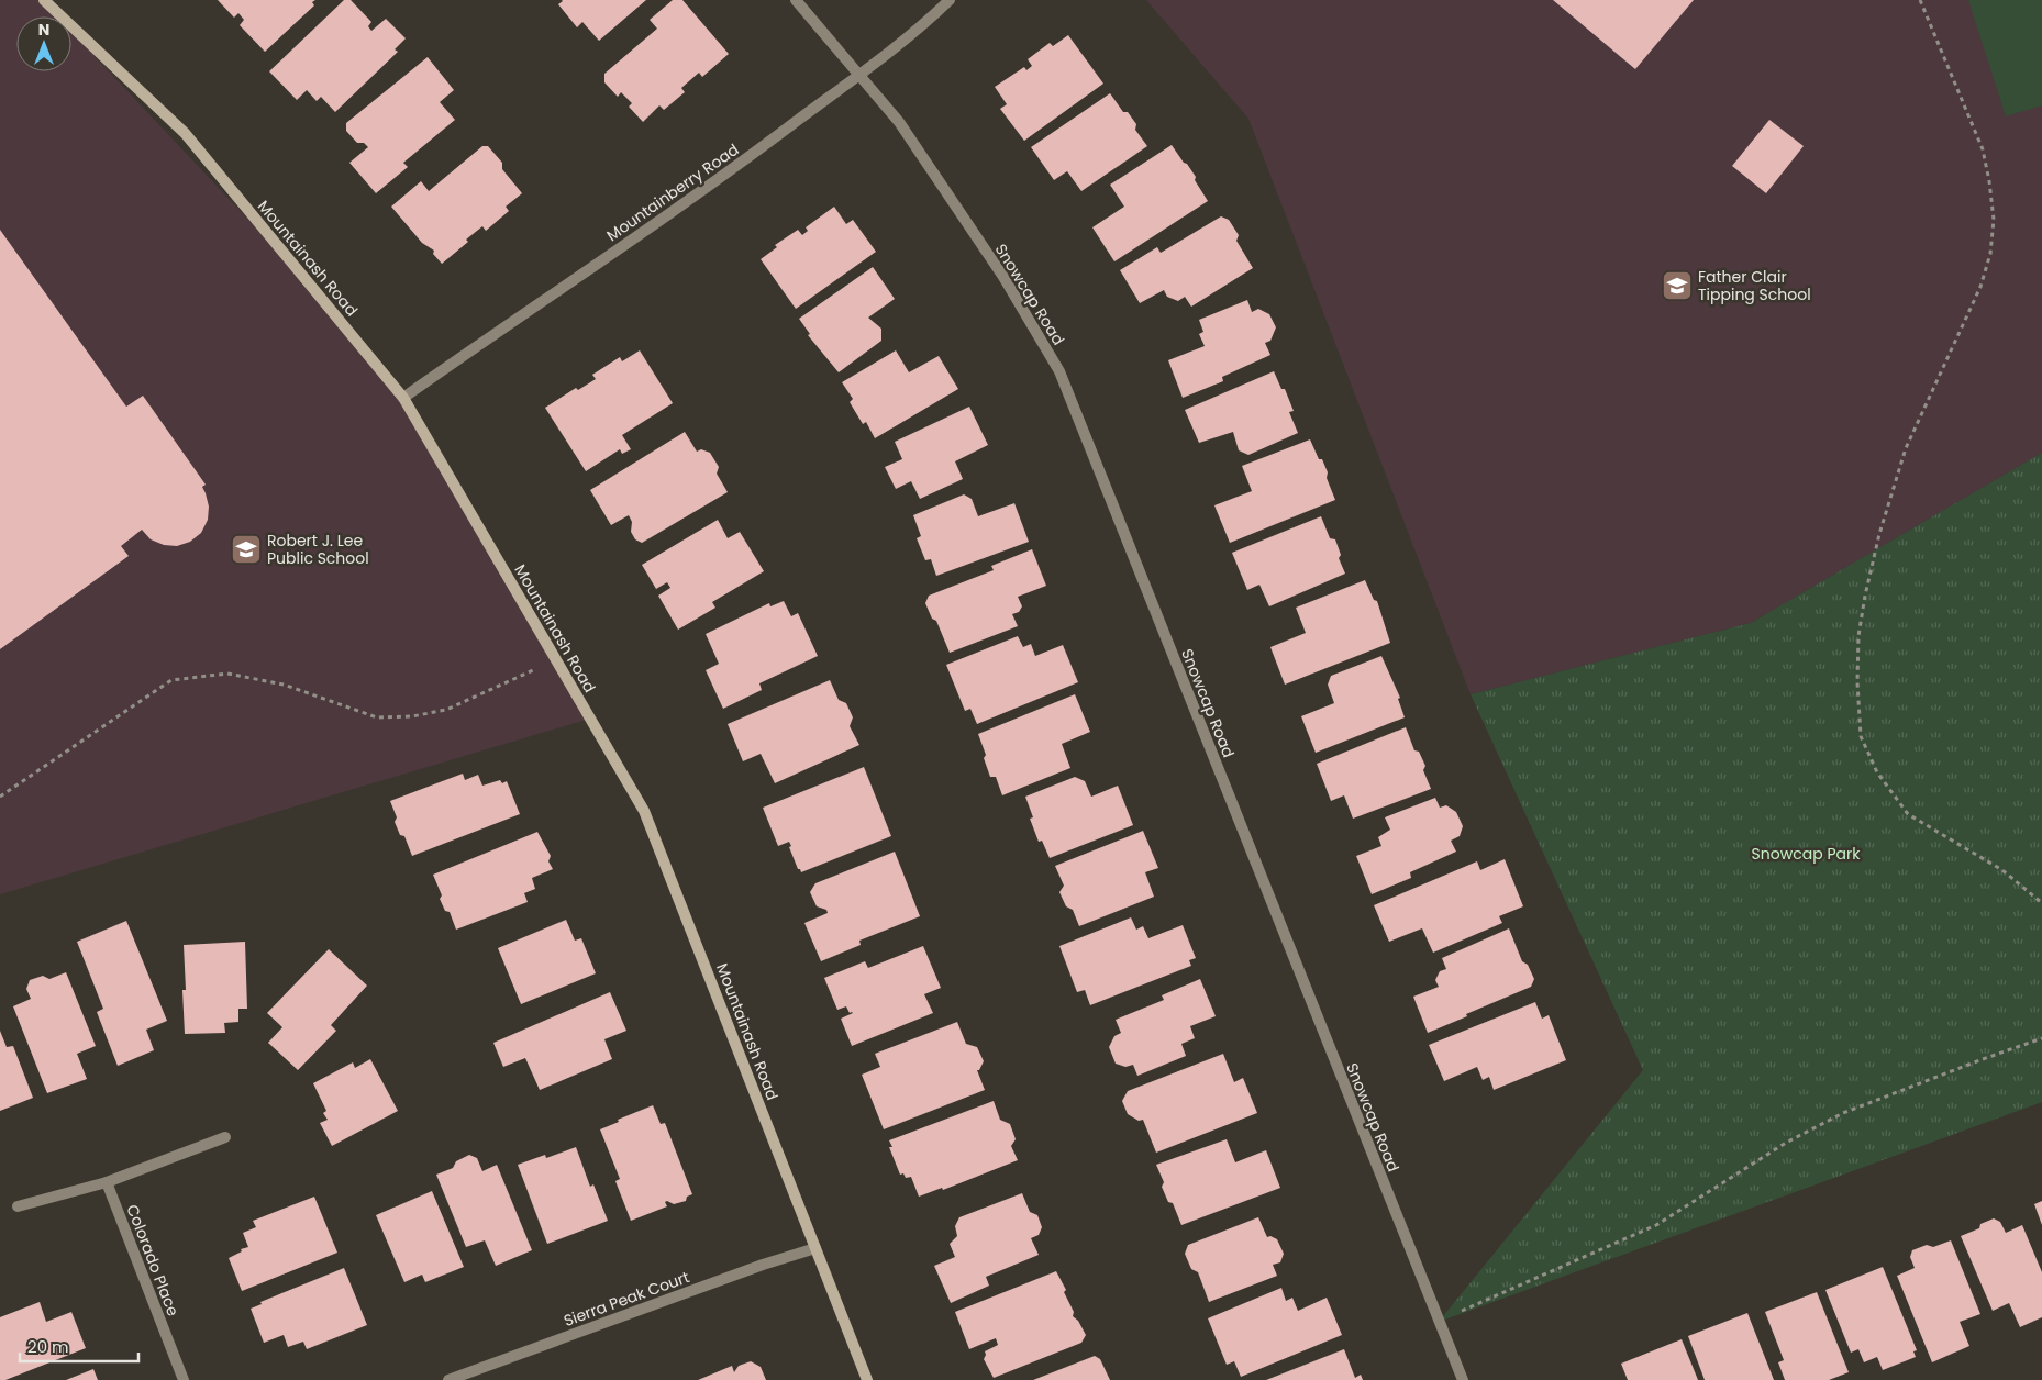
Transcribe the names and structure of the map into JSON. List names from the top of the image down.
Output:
{
  "streets": {
    "street": [
      "Mountainberry Road",
      "Mountainash Road",
      "Snowcap Road",
      "Colorado Place",
      "Sierra Peak Court"
    ]
  },
  "crossings": [
    ["Mountainberry Road", "Mountainash Road"],
    ["Mountainberry Road", "Snowcap Road"],
    ["Mountainash Road", "Sierra Peak Court"]
  ],
  "parks": ["Snowcap Park"],
  "places": {
    "school or university": ["Father Clair Tipping School", "Robert J. Lee Public School"]
  },
  "scale_bar": "20 m",
  "north": "top"
}
